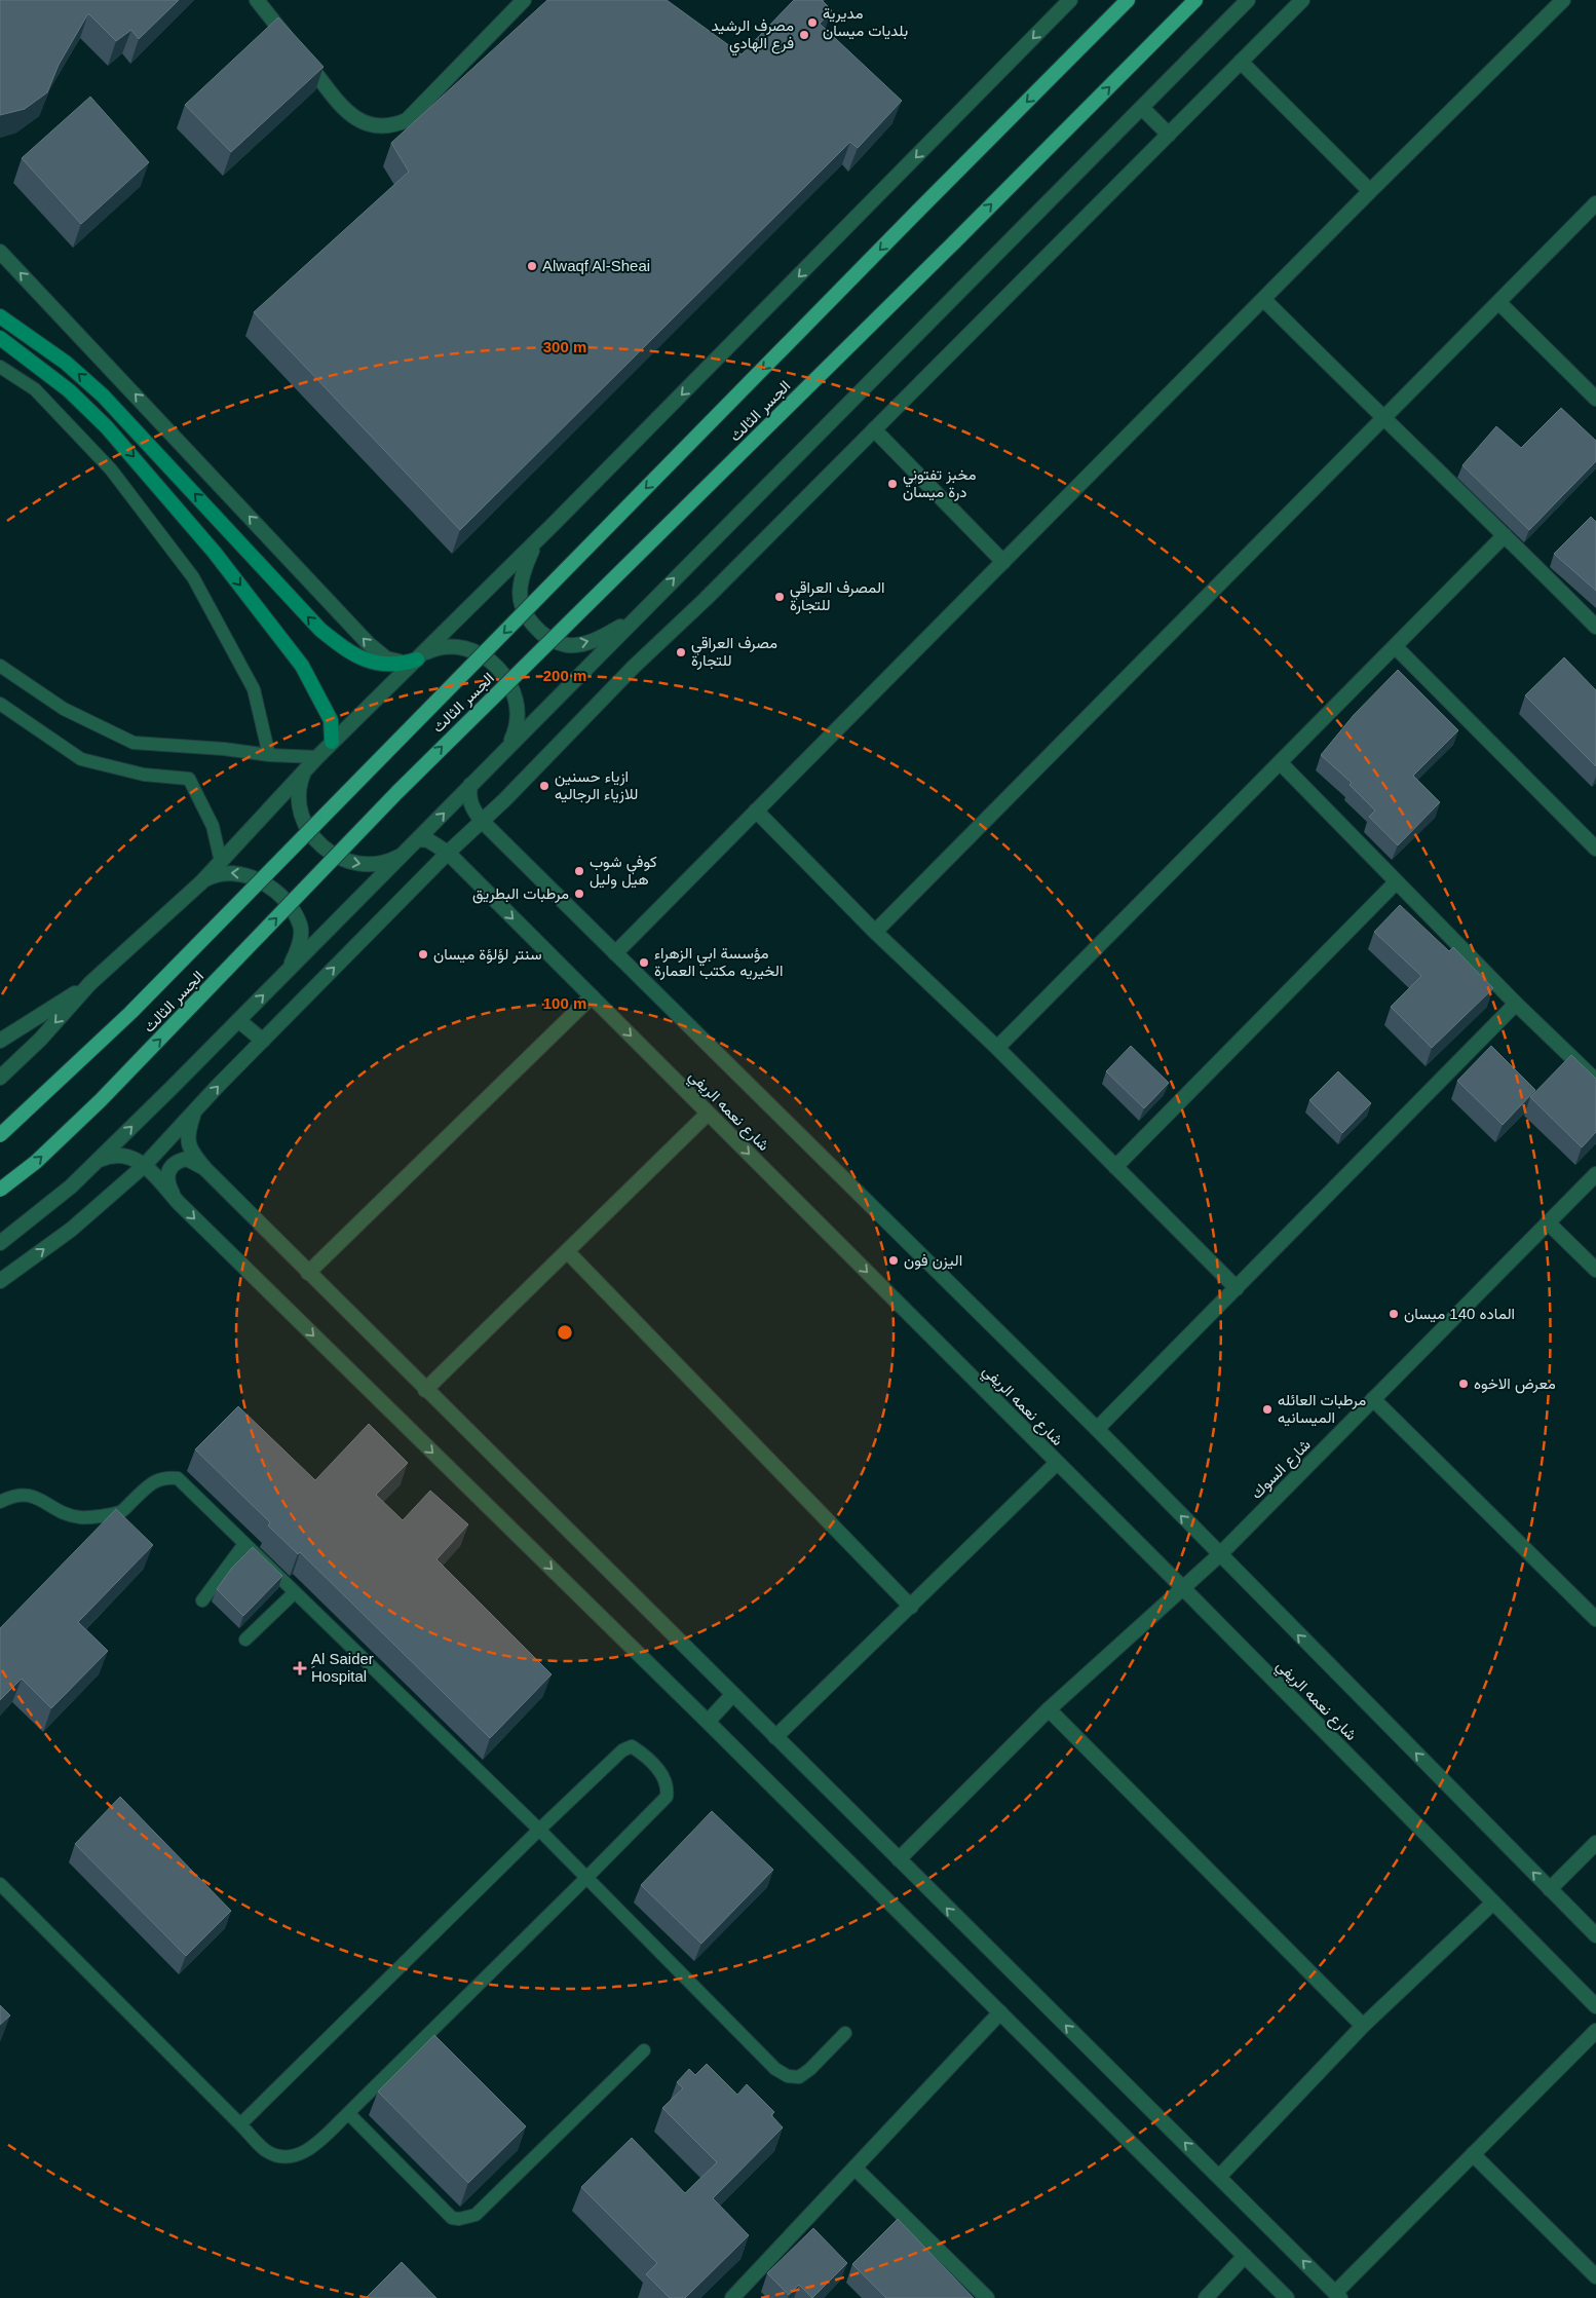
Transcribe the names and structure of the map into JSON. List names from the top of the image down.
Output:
{
  "streets": {
    "main road": ["الجسر الثالث"],
    "street": ["شارع نعمه الريفي", "شارع السوك"]
  },
  "crossings": [
    ["شارع نعمه الريفي", "شارع السوك"]
  ],
  "places": {
    "other": [
      "مديرية بلديات ميسان",
      "مصرف الرشيد فرع الهادي",
      "Alwaqf Al-Sheai",
      "مخبز تفتوني درة ميسان",
      "المصرف العراقي للتجارة",
      "مصرف العراقي للتجارة",
      "ازياء حسنين للازياء الرجاليه",
      "كوفي شوب هيل وليل",
      "مرطبات البطريق",
      "سنتر لؤلؤة ميسان",
      "مؤسسة ابي الزهراء الخيريه مكتب العمارة",
      "اليزن فون",
      "الماده 140 ميسان",
      "معرض الاخوه",
      "مرطبات العائله الميسانيه"
    ],
    "health": ["ِAl Saider Hospital"]
  },
  "rings": ["300 m", "200 m", "100 m"]
}
